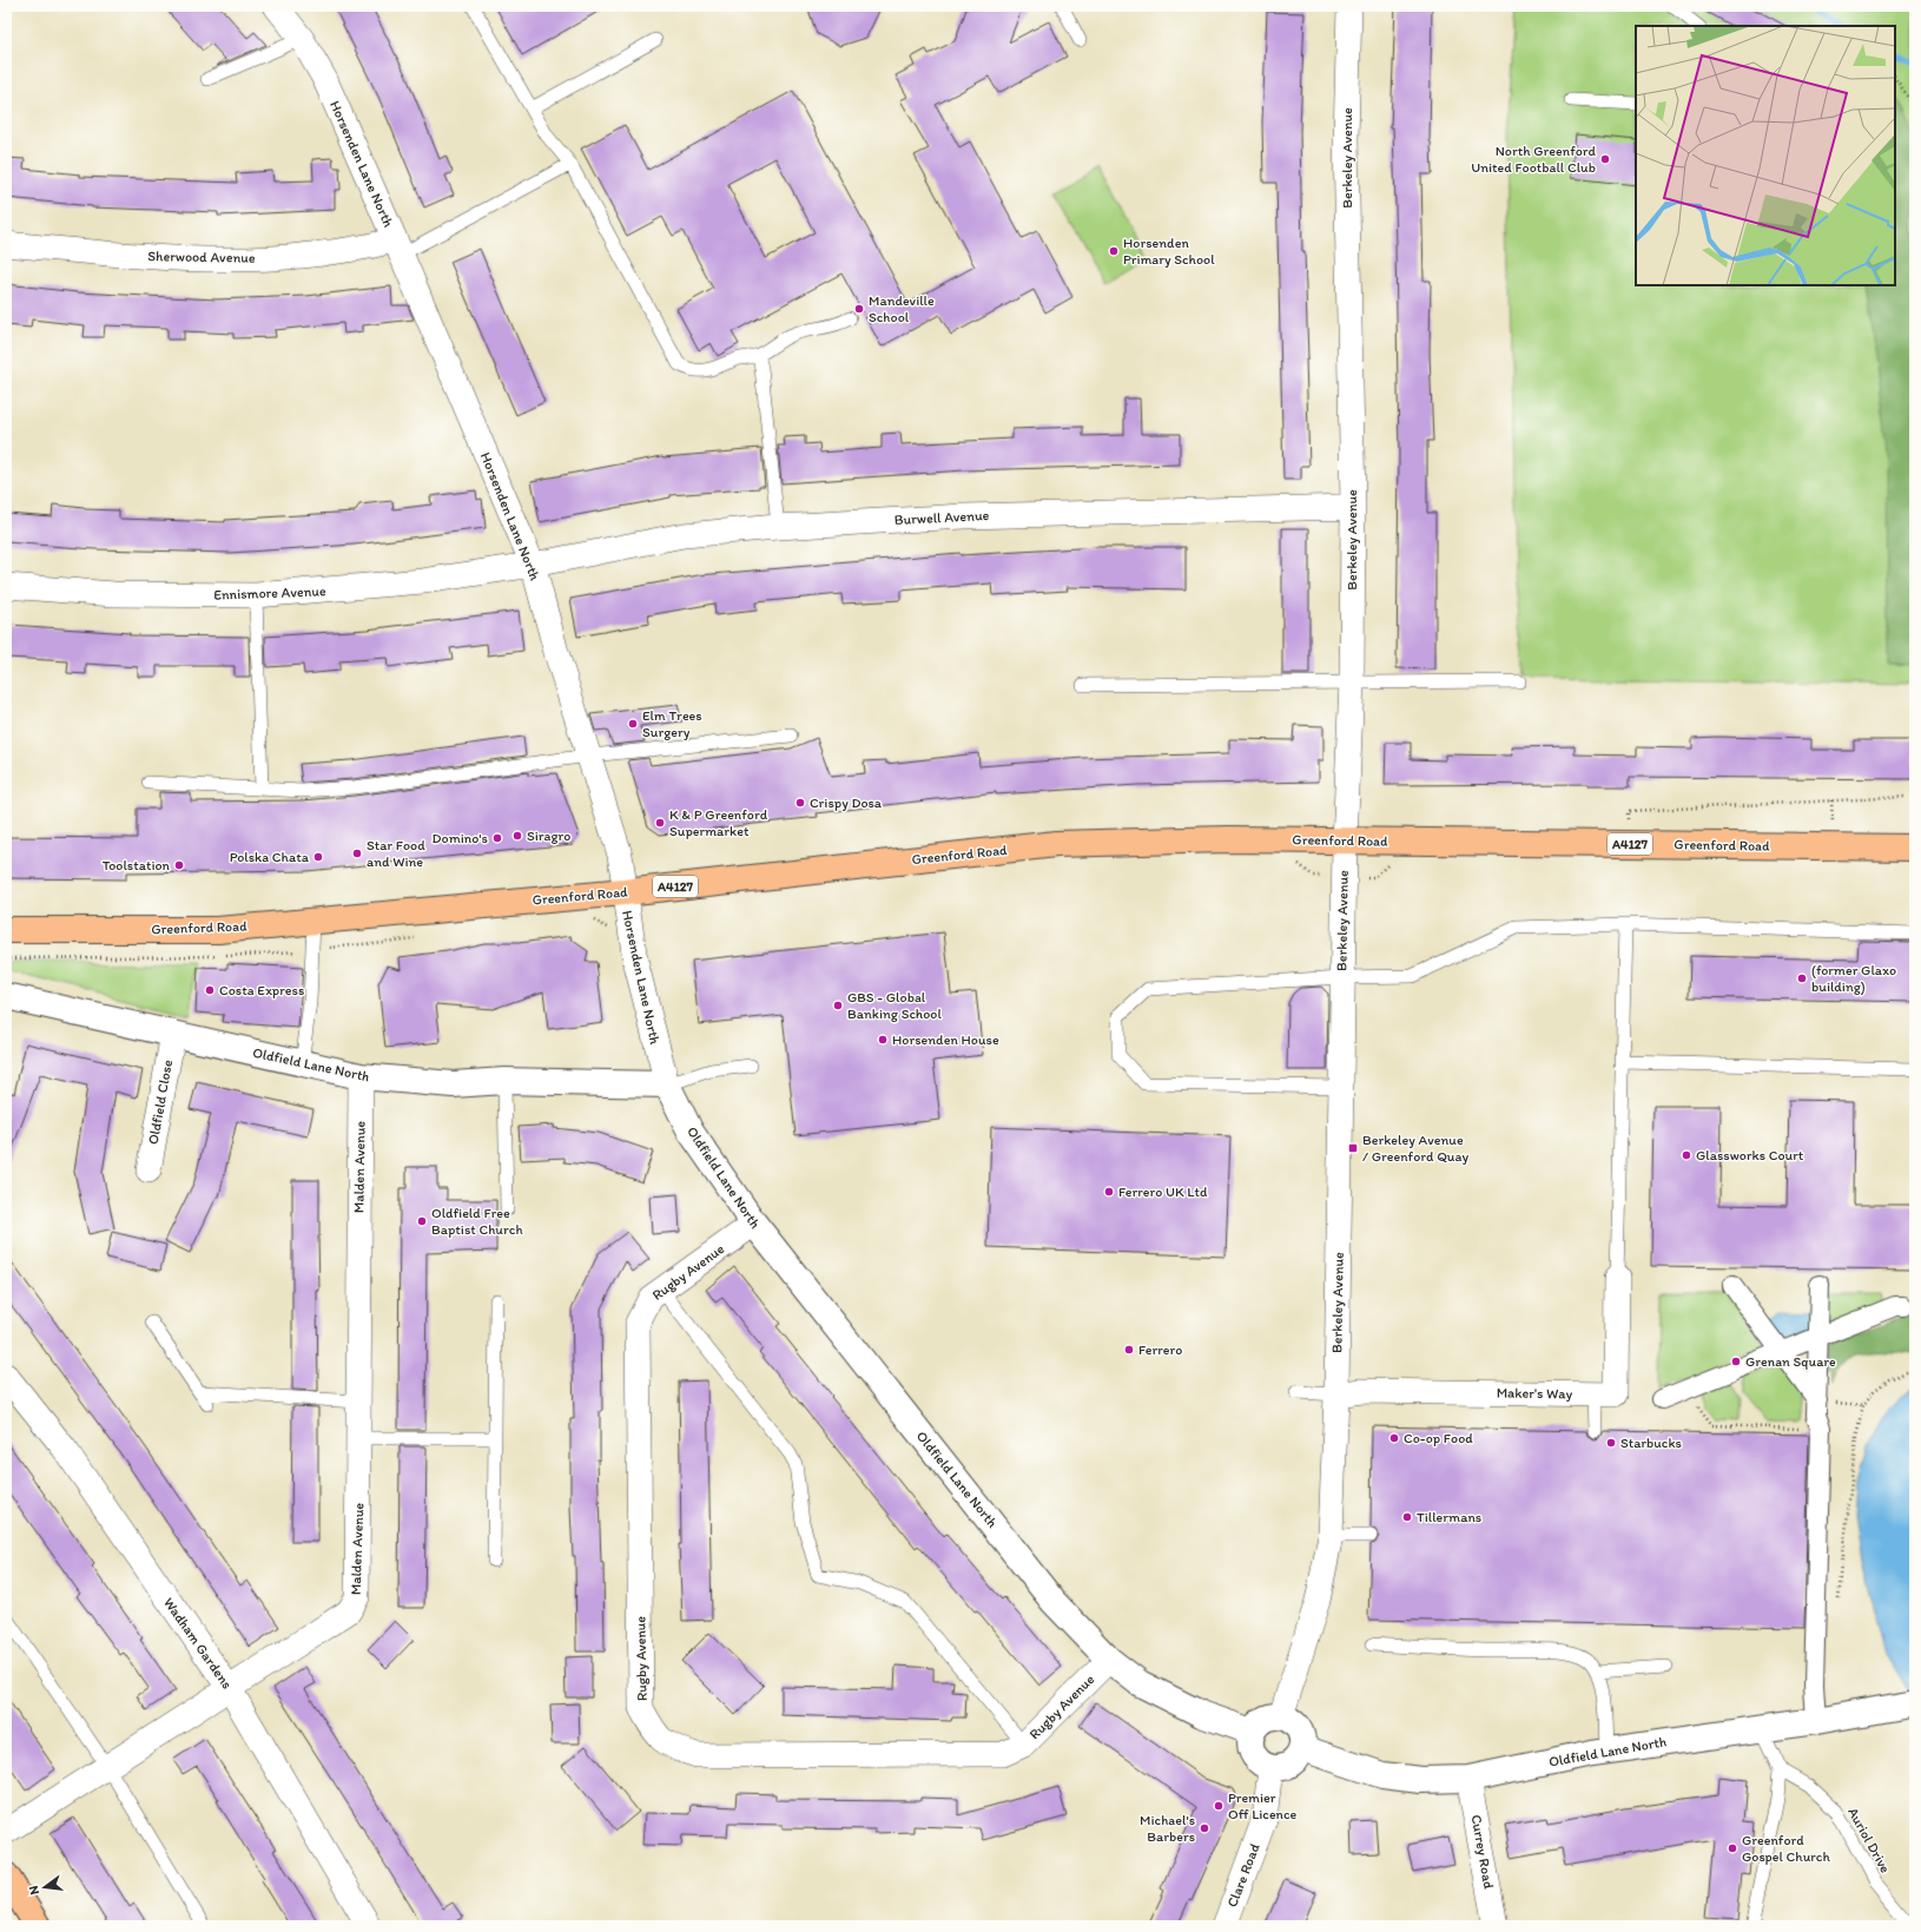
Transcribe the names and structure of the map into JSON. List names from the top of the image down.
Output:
{
  "streets": {
    "main road": ["Greenford Road", "A4127"],
    "street": [
      "Berkeley Avenue",
      "Horsenden Lane North",
      "Sherwood Avenue",
      "Burwell Avenue",
      "Ennismore Avenue",
      "Oldfield Lane North",
      "Oldfield Close",
      "Malden Avenue",
      "Rugby Avenue",
      "Maker's Way",
      "Wadham Gardens",
      "Currey Road",
      "Clare Road"
    ],
    "lane": ["Auriol Drive"]
  },
  "crossings": [
    ["Berkeley Avenue", "Burwell Avenue"],
    ["Berkeley Avenue", "Greenford Road"],
    ["Berkeley Avenue", "Oldfield Lane North"],
    ["Berkeley Avenue", "Maker's Way"],
    ["Berkeley Avenue", "Clare Road"],
    ["Horsenden Lane North", "Sherwood Avenue"],
    ["Horsenden Lane North", "Burwell Avenue"],
    ["Horsenden Lane North", "Ennismore Avenue"],
    ["Horsenden Lane North", "Greenford Road"],
    ["Horsenden Lane North", "Oldfield Lane North"],
    ["Burwell Avenue", "Ennismore Avenue"],
    ["Oldfield Lane North", "Oldfield Close"],
    ["Oldfield Lane North", "Malden Avenue"],
    ["Oldfield Lane North", "Rugby Avenue"],
    ["Oldfield Lane North", "Currey Road"],
    ["Oldfield Lane North", "Clare Road"],
    ["Malden Avenue", "Wadham Gardens"]
  ],
  "places": {
    "other": [
      "North Greenford United Football Club",
      "Horsenden Primary School",
      "Mandeville School",
      "Elm Trees Surgery",
      "Crispy Dosa",
      "K & P Greenford Supermarket",
      "Siragro",
      "Domino's",
      "Star Food and Wine",
      "Polska Chata",
      "Toolstation",
      "(former Glaxo building)",
      "Costa Express",
      "GBS - Global Banking School",
      "Horsenden House",
      "Glassworks Court",
      "Ferrero UK Ltd",
      "Oldfield Free Baptist Church",
      "Ferrero",
      "Grenan Square",
      "Co-op Food",
      "Starbucks",
      "Tillermans",
      "Premier Off Licence",
      "Michael's Barbers",
      "Greenford Gospel Church"
    ],
    "transit": ["Berkeley Avenue / Greenford Quay"]
  },
  "north": "left"
}
